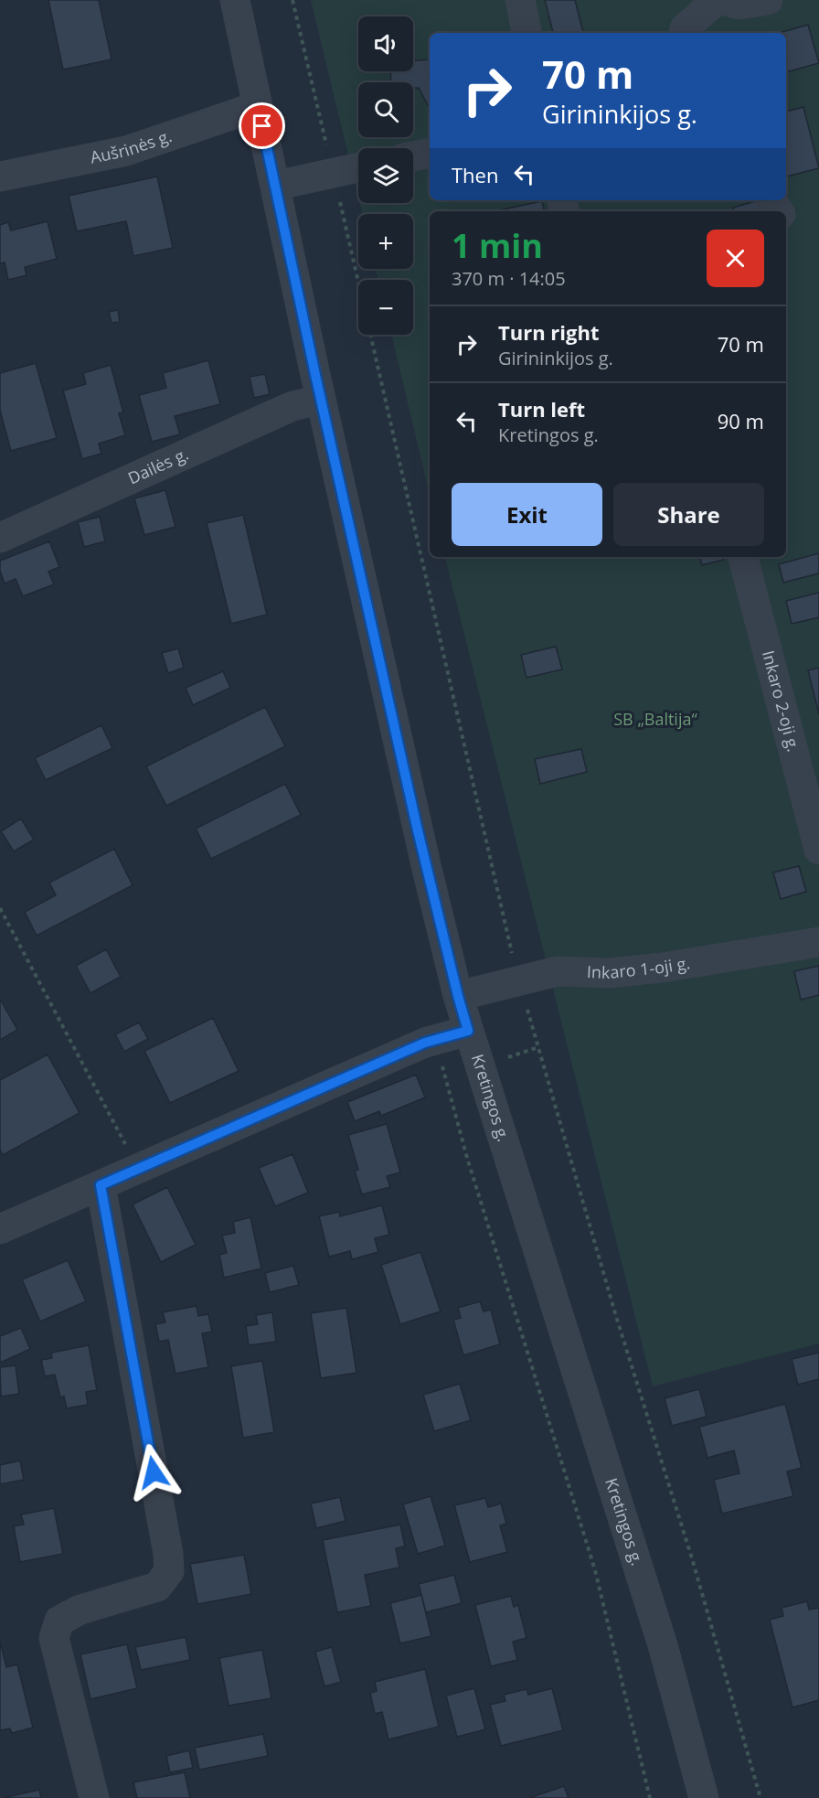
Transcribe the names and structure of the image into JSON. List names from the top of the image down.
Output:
{
  "streets": {
    "street": [
      "Aušrinės g.",
      "Dailės g.",
      "Inkaro 2-oji g.",
      "Inkaro 1-oji g.",
      "Kretingos g."
    ]
  },
  "crossings": [
    ["Aušrinės g.", "Kretingos g."],
    ["Dailės g.", "Kretingos g."],
    ["Inkaro 1-oji g.", "Kretingos g."]
  ],
  "parks": ["SB „Baltija“"],
  "page": {
    "map_buttons": ["+", "−"],
    "turn": ["70 m", "Girininkijos g."],
    "then": "Then",
    "heading": ["1 min", "370 m · 14:05"],
    "list": [
      {
        "name": "Turn right",
        "note": "Girininkijos g.",
        "value": "70 m"
      },
      {
        "name": "Turn left",
        "note": "Kretingos g.",
        "value": "90 m"
      }
    ],
    "buttons": ["Exit", "Share"]
  }
}
